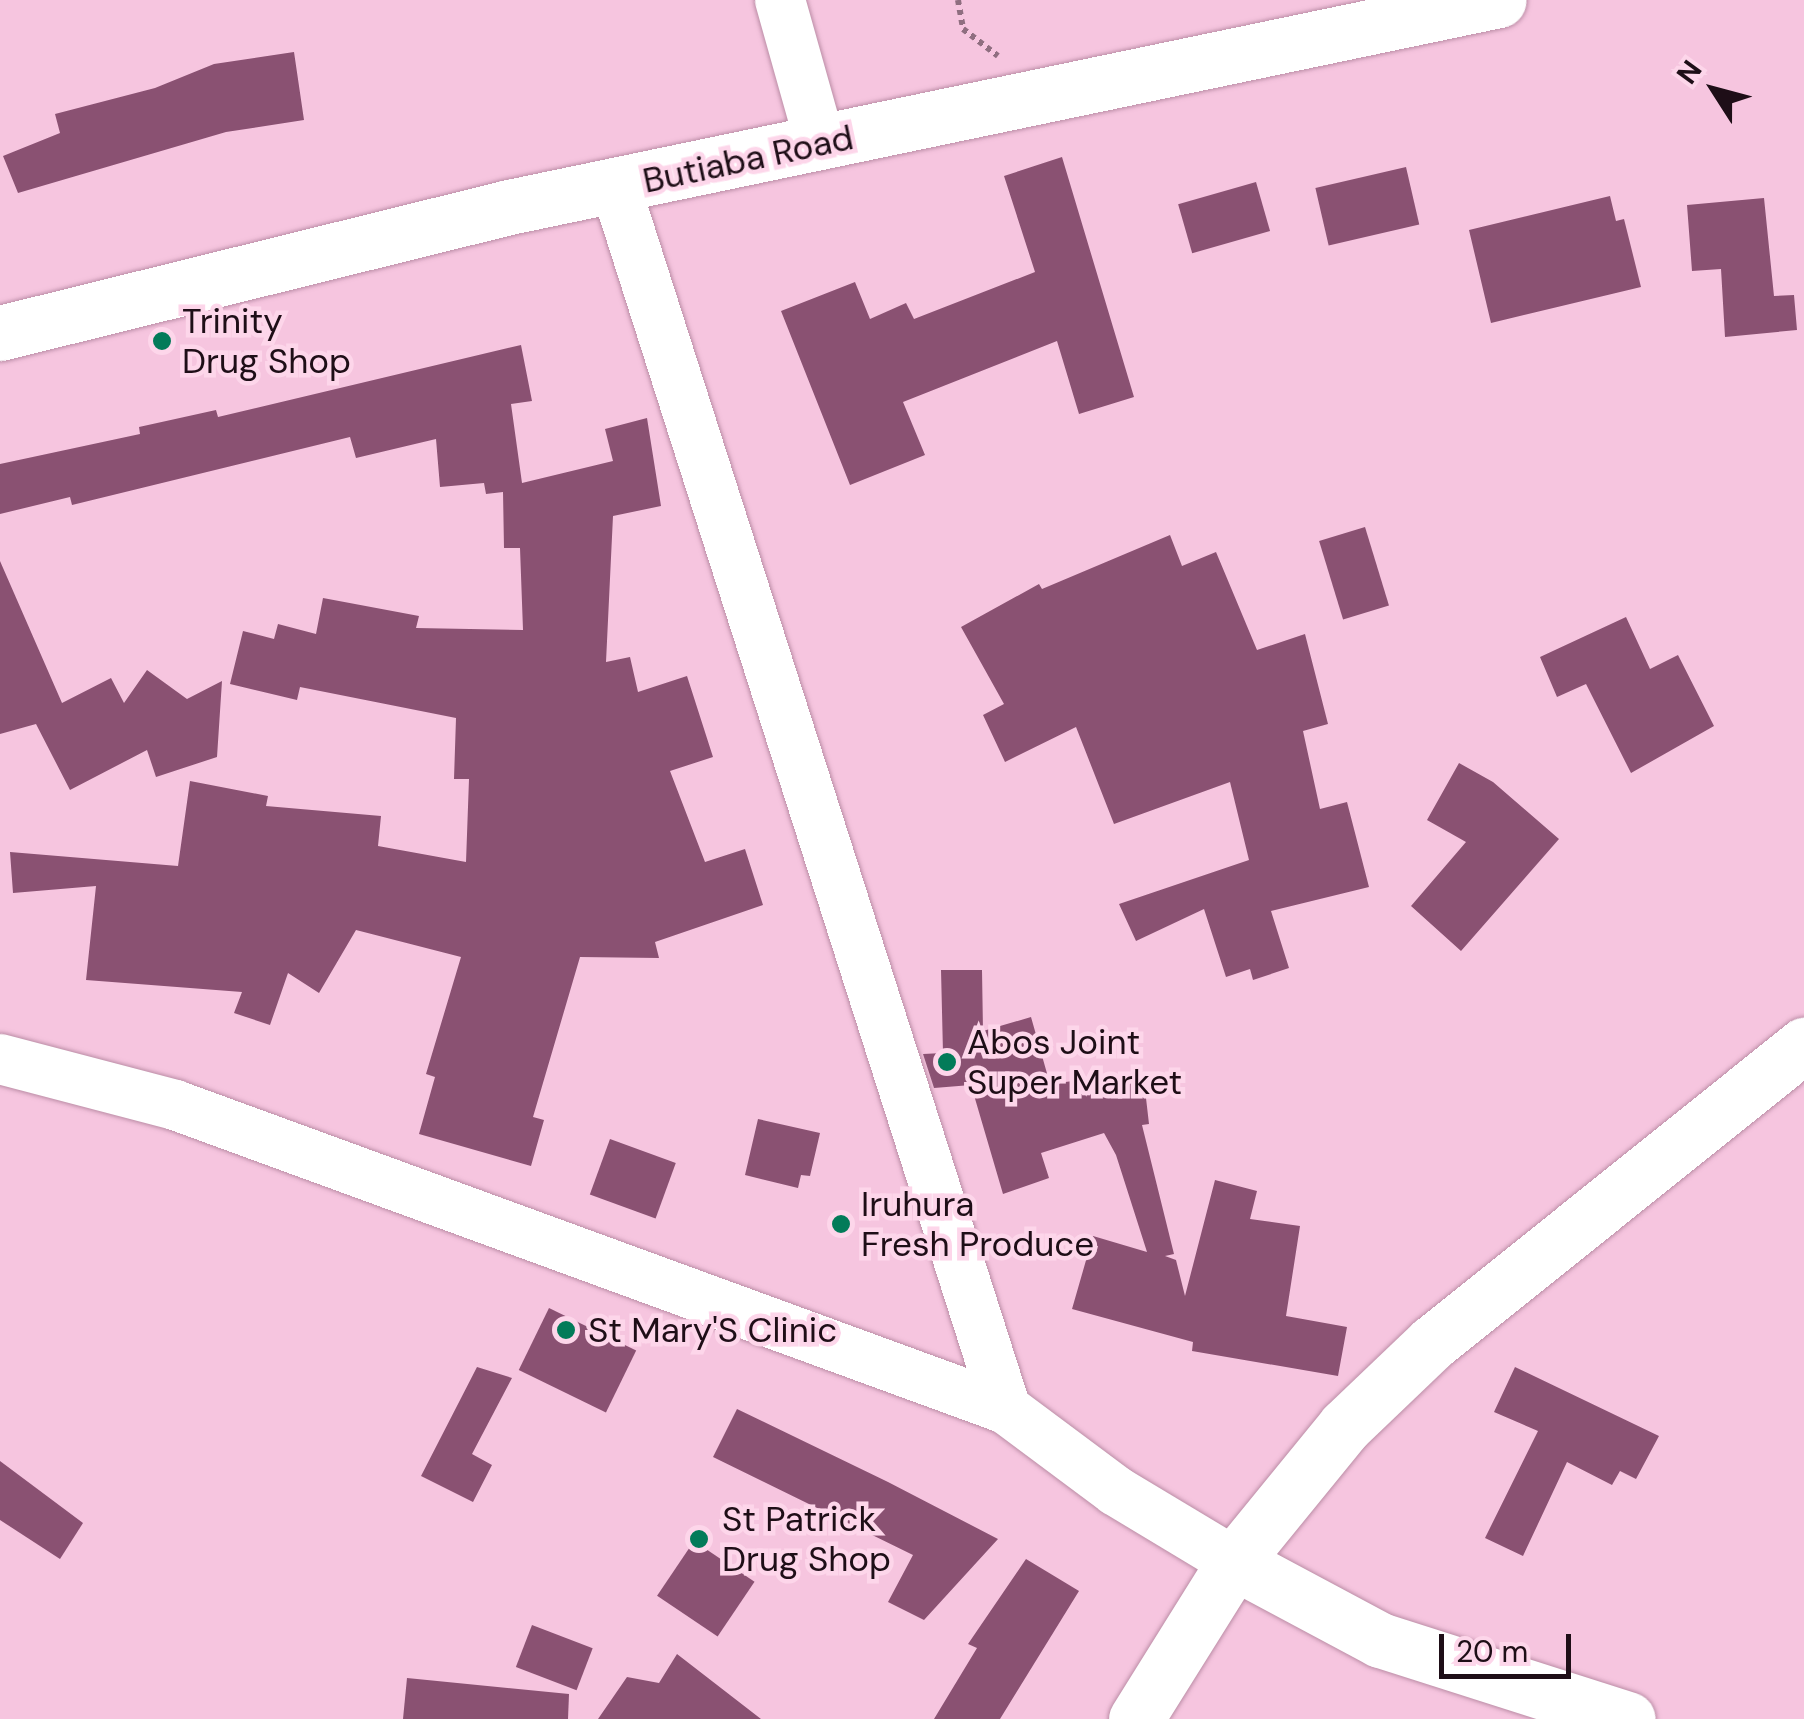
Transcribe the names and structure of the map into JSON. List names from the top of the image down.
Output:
{
  "streets": {
    "main road": ["Butiaba Road"]
  },
  "places": [
    "Trinity Drug Shop",
    "Abos Joint Super Market",
    "Iruhura Fresh Produce",
    "St Mary'S Clinic",
    "St Patrick Drug Shop"
  ],
  "scale_bar": "20 m",
  "north": "top left"
}
